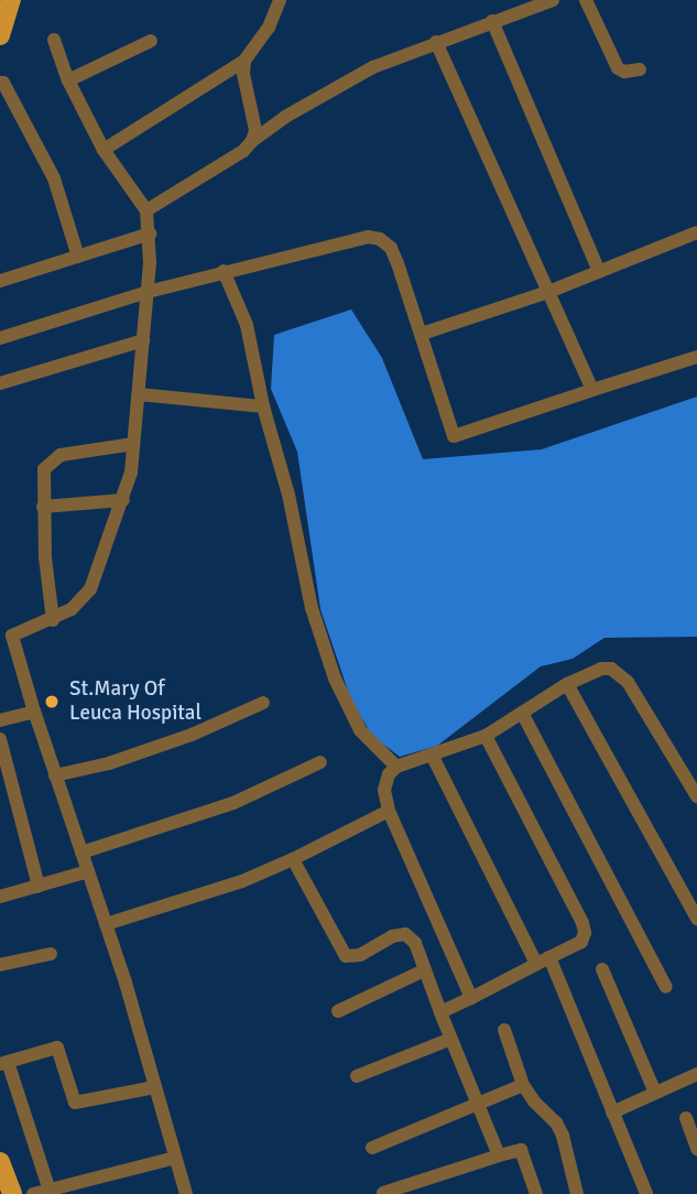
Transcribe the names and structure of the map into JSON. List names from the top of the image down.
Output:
{
  "places": ["St.Mary Of Leuca Hospital"]
}
